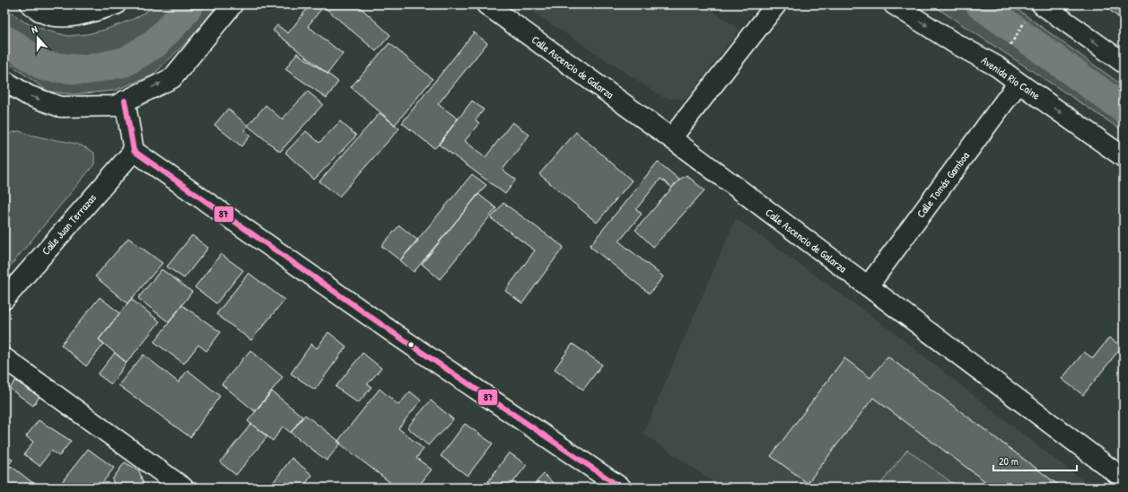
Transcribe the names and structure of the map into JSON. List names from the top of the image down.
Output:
{
  "streets": {
    "street": [
      "Calle Ascencio de Galarza",
      "Avenida Río Caine",
      "Calle Tomás Gamboa",
      "Calle Juan Terrazas"
    ]
  },
  "crossings": [
    ["Calle Ascencio de Galarza", "Calle Tomás Gamboa"],
    ["Avenida Río Caine", "Calle Tomás Gamboa"]
  ],
  "lines": ["transit line 87"],
  "scale_bar": "20 m",
  "north": "top"
}
